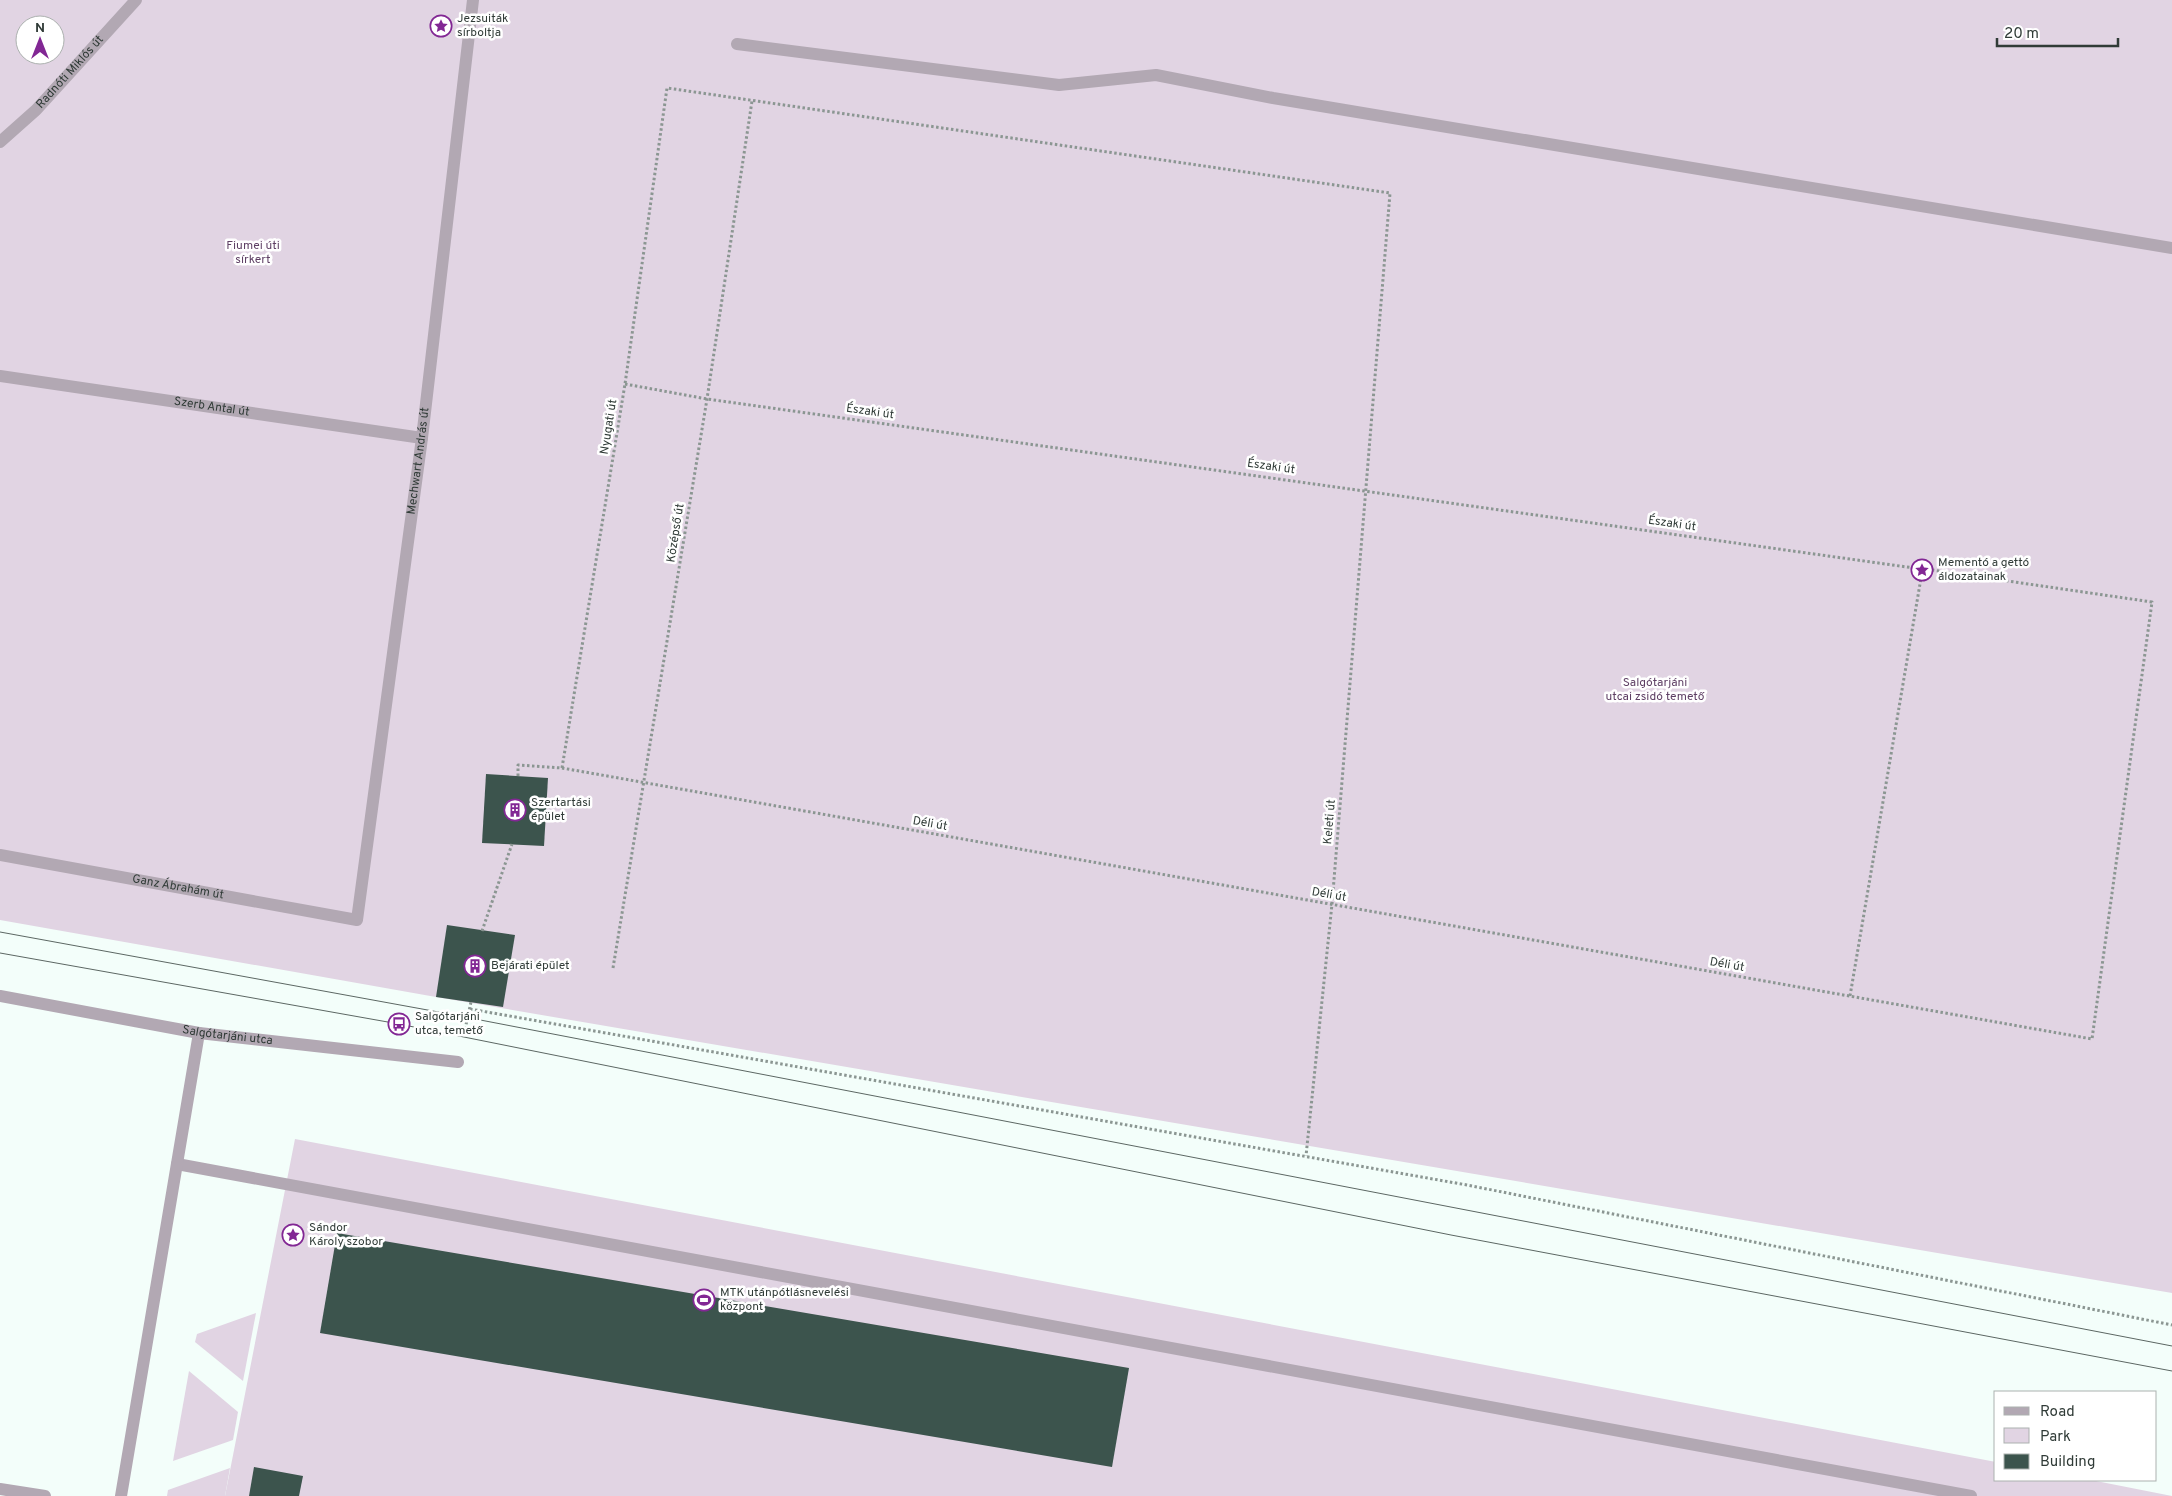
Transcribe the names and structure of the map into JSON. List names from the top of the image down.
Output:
{
  "streets": {
    "street": [
      "Radnóti Miklós út",
      "Szerb Antal út",
      "Mechwart András út",
      "Ganz Ábrahám út",
      "Salgótarjáni utca"
    ],
    "path": [
      "Északi út",
      "Nyugati út",
      "Középső út",
      "Keleti út",
      "Déli út"
    ]
  },
  "crossings": [
    ["Szerb Antal út", "Mechwart András út"],
    ["Északi út", "Nyugati út"],
    ["Északi út", "Középső út"],
    ["Északi út", "Keleti út"],
    ["Északi út", "Déli út"],
    ["Nyugati út", "Középső út"],
    ["Nyugati út", "Keleti út"],
    ["Nyugati út", "Déli út"],
    ["Mechwart András út", "Ganz Ábrahám út"],
    ["Középső út", "Keleti út"],
    ["Középső út", "Déli út"],
    ["Keleti út", "Déli út"]
  ],
  "parks": ["Fiumei úti sírkert", "Salgótarjáni utcai zsidó temető"],
  "places": {
    "place": ["Jezsuiták sírboltja", "Mementó a gettó áldozatainak", "Sándor Károly szobor"],
    "building": ["Szertartási épület", "Bejárati épület"],
    "bus stop": ["Salgótarjáni utca, temető"],
    "sports": ["MTK utánpótlásnevelési központ"]
  },
  "legend": ["Road", "Park", "Building"],
  "scale_bar": "20 m",
  "north": "top"
}
